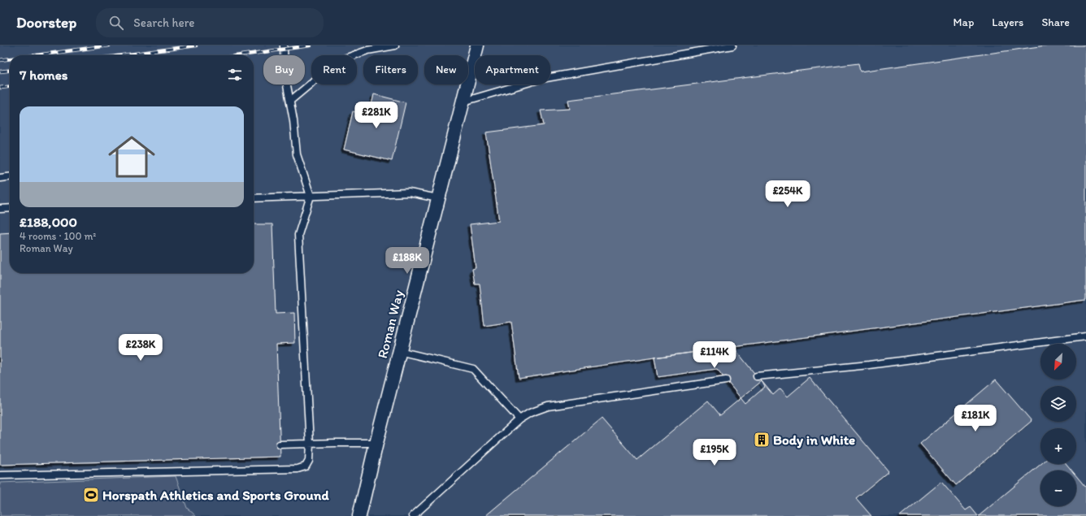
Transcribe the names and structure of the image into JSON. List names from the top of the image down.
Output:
{
  "streets": {
    "street": ["Roman Way"]
  },
  "places": {
    "building": ["Body in White"],
    "sports": ["Horspath Athletics and Sports Ground"]
  },
  "north": "bottom left",
  "page": {
    "header": "Doorstep",
    "search": "Search here",
    "nav": ["Map", "Layers", "Share"],
    "chip": [
      "Buy",
      "Rent",
      "Filters",
      "New",
      "Apartment"
    ],
    "heading": "7 homes",
    "list": [
      {
        "name": "£188,000",
        "note": "4 rooms · 100 m² · Roman Way"
      }
    ],
    "price": [
      "£281K",
      "£254K",
      "£188K",
      "£238K",
      "£114K",
      "£181K",
      "£195K"
    ],
    "map_buttons": ["+", "−"]
  }
}
